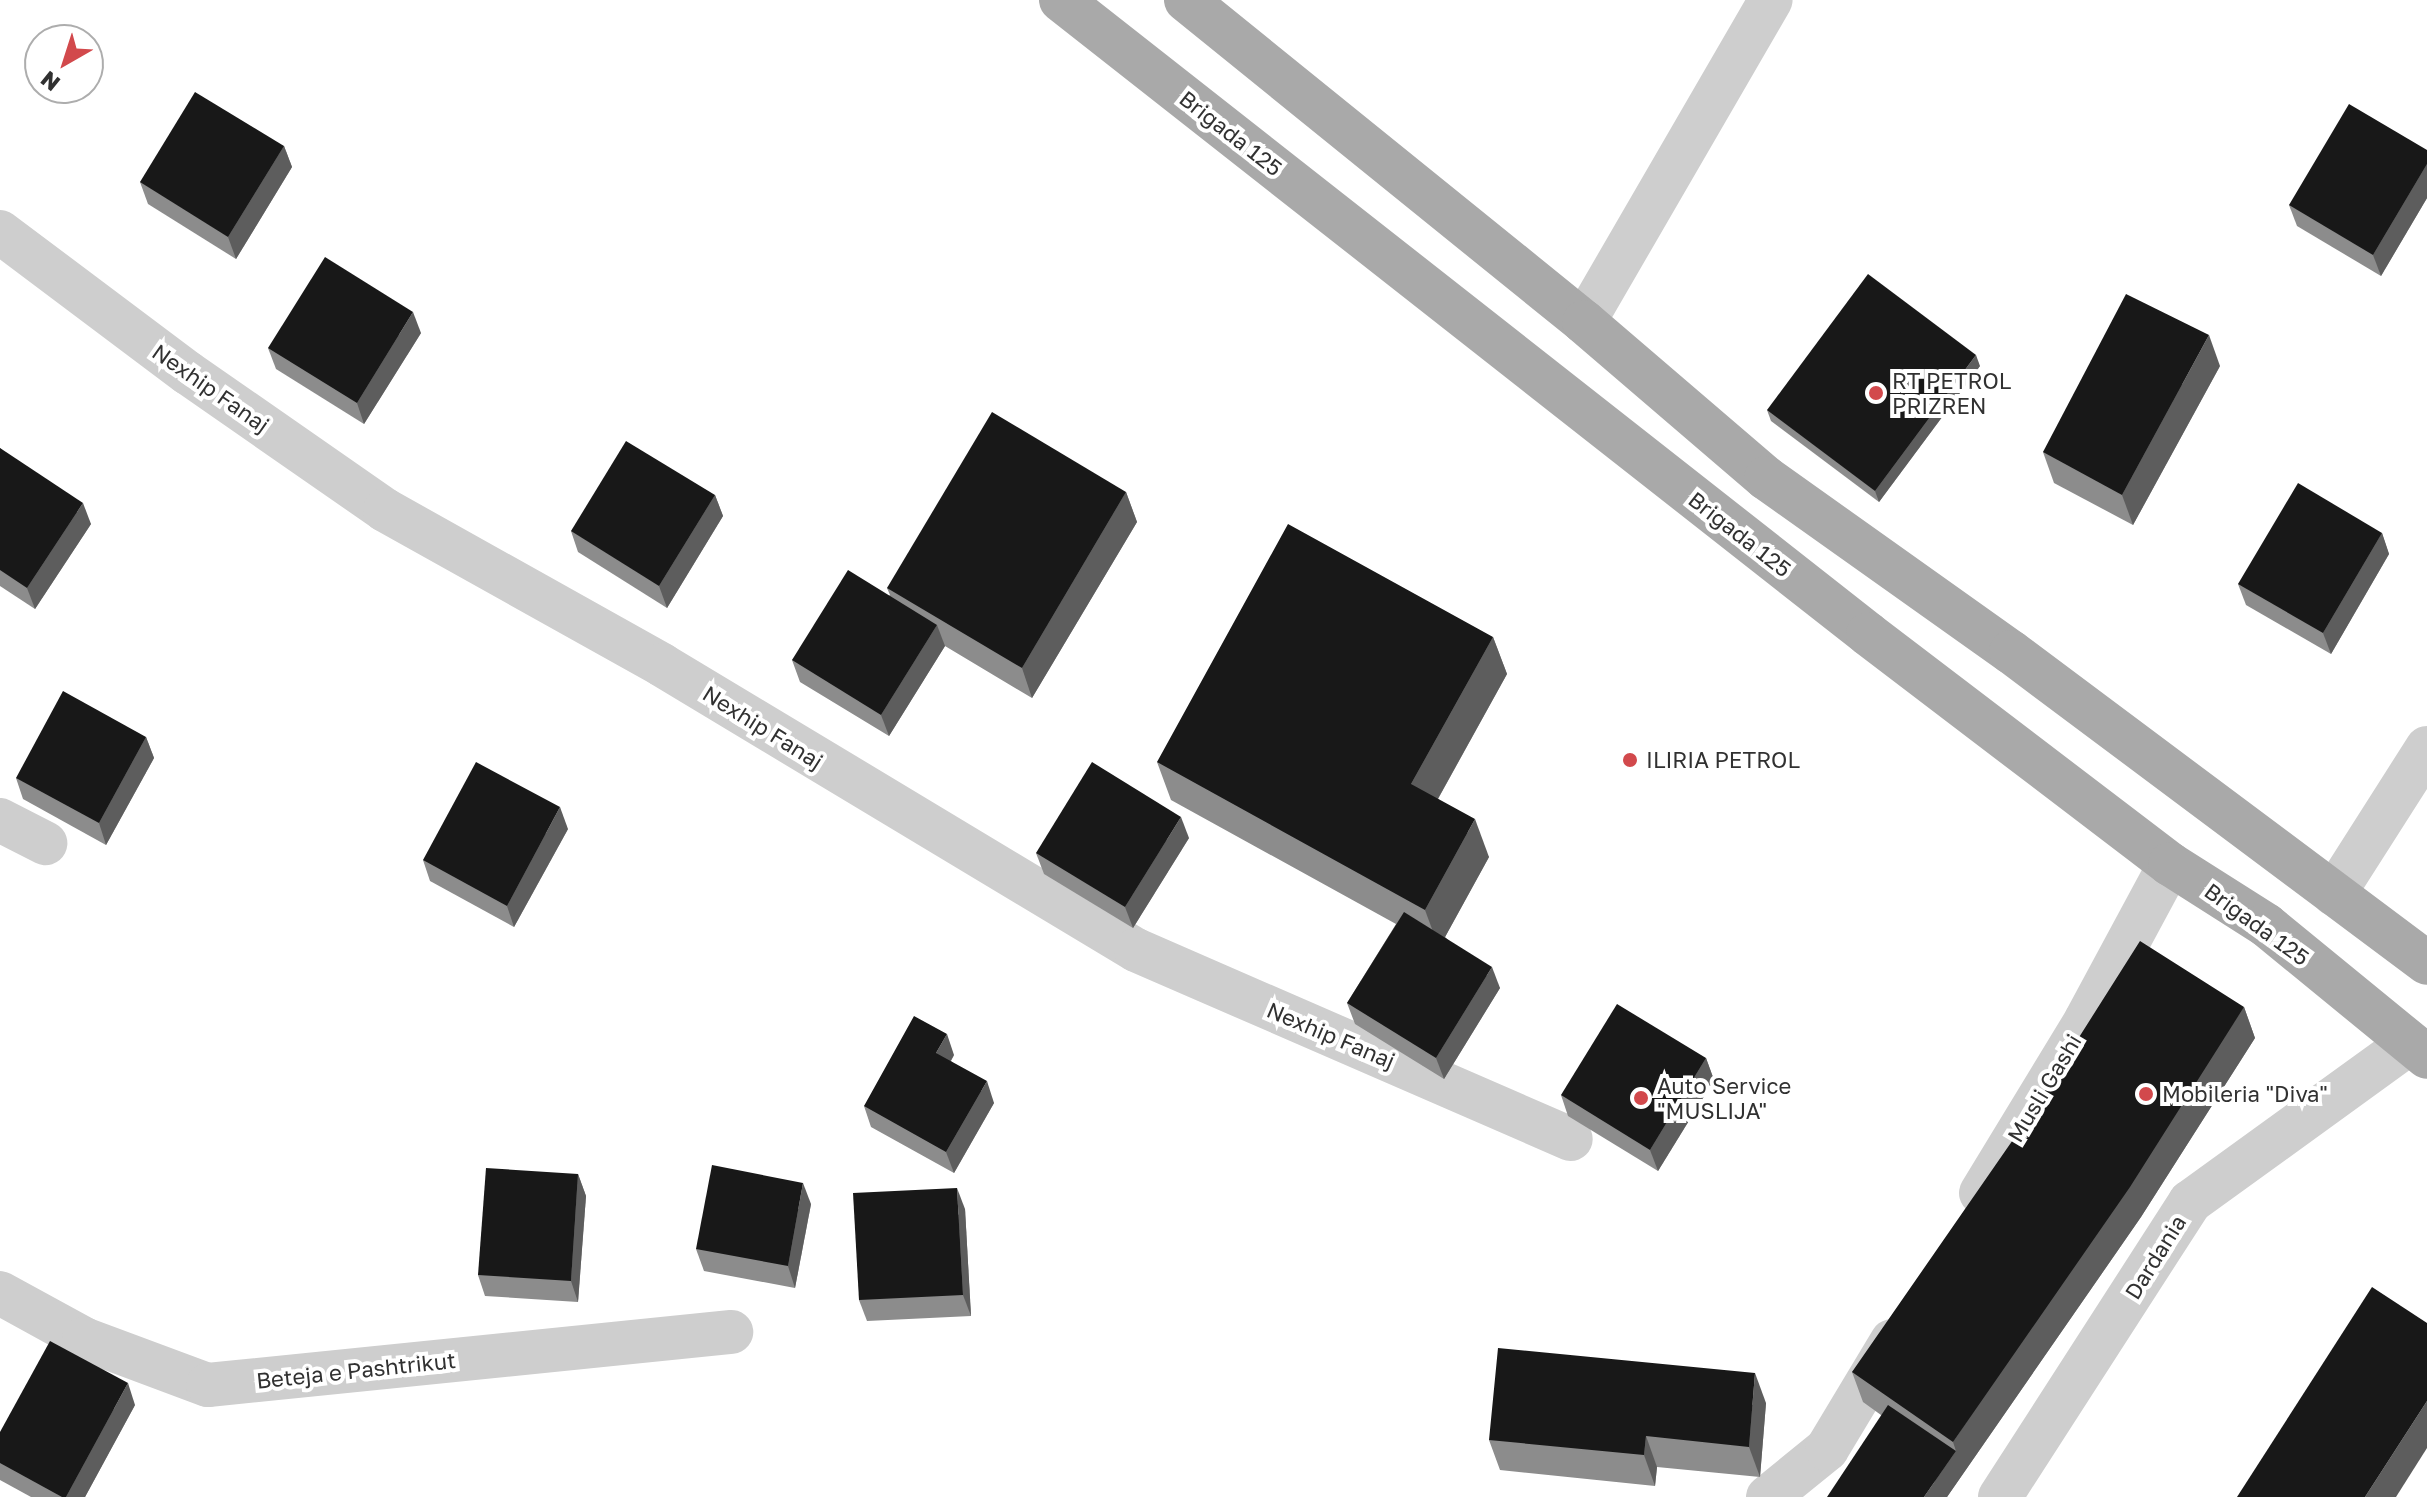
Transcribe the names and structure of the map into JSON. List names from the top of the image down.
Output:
{
  "streets": {
    "main road": ["Brigada 125"],
    "street": [
      "Nexhip Fanaj",
      "Musli Gashi",
      "Dardania",
      "Beteja e Pashtrikut"
    ]
  },
  "crossings": [
    ["Brigada 125", "Musli Gashi"],
    ["Brigada 125", "Dardania"]
  ],
  "places": [
    "RT PETROL PRIZREN",
    "ILIRIA PETROL",
    "Mobileria \"Diva\"",
    "Auto Service \"MUSLIJA\""
  ],
  "north": "bottom left"
}
